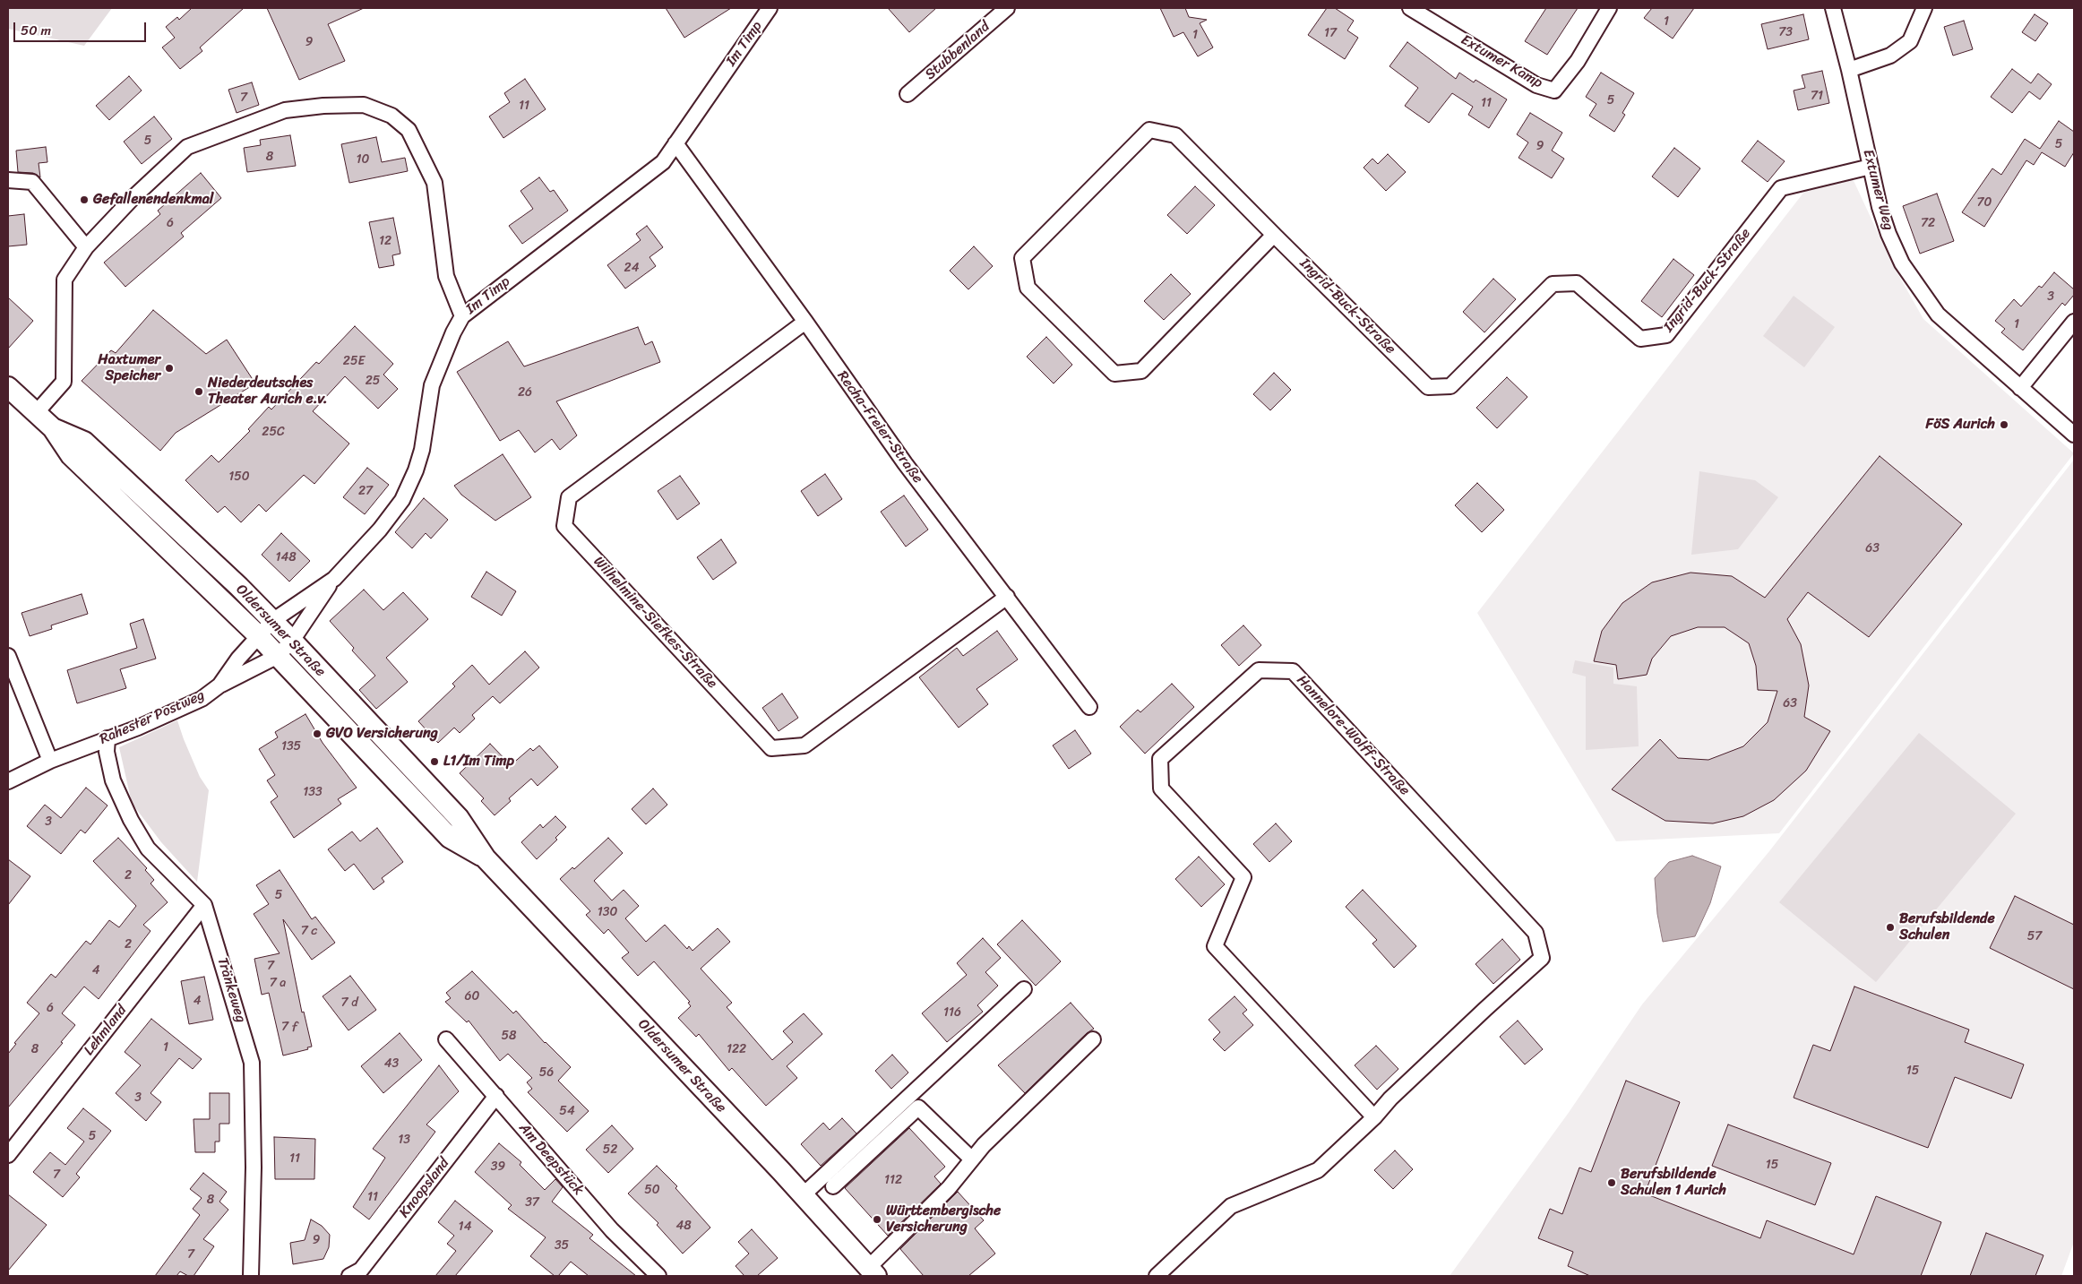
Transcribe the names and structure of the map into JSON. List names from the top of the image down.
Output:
{
  "streets": {
    "main road": ["Oldersumer Straße"],
    "street": [
      "Im Timp",
      "Stubbenland",
      "Extumer Kamp",
      "Extumer Weg",
      "Ingrid-Buck-Straße",
      "Recha-Freier-Straße",
      "Wilhelmine-Siefkes-Straße",
      "Rahester Postweg",
      "Hannelore-Wolff-Straße",
      "Tränkeweg",
      "Lehmland",
      "Am Deepstück",
      "Knoopsland"
    ]
  },
  "crossings": [
    ["Im Timp", "Recha-Freier-Straße"],
    ["Im Timp", "Oldersumer Straße"],
    ["Im Timp", "Rahester Postweg"],
    ["Extumer Weg", "Ingrid-Buck-Straße"],
    ["Recha-Freier-Straße", "Wilhelmine-Siefkes-Straße"],
    ["Oldersumer Straße", "Rahester Postweg"],
    ["Rahester Postweg", "Tränkeweg"],
    ["Tränkeweg", "Lehmland"],
    ["Am Deepstück", "Knoopsland"]
  ],
  "places": [
    "Gefallenendenkmal",
    "Haxtumer Speicher",
    "Niederdeutsches Theater Aurich e.v.",
    "FöS Aurich",
    "GVO Versicherung",
    "L1/Im Timp",
    "Berufsbildende Schulen",
    "Berufsbildende Schulen 1 Aurich",
    "Württembergische Versicherung"
  ],
  "house_numbers": [
    "1",
    "73",
    "17",
    "1",
    "9",
    "71",
    "7",
    "5",
    "11",
    "11",
    "5",
    "5",
    "9",
    "8",
    "10",
    "70",
    "6",
    "72",
    "12",
    "24",
    "3",
    "1",
    "25E",
    "25",
    "26",
    "25C",
    "150",
    "27",
    "63",
    "148",
    "63",
    "135",
    "133",
    "3",
    "2",
    "5",
    "130",
    "7 c",
    "57",
    "2",
    "7",
    "4",
    "7 a",
    "60",
    "4",
    "7 d",
    "6",
    "116",
    "7 f",
    "58",
    "1",
    "8",
    "122",
    "43",
    "15",
    "56",
    "3",
    "54",
    "5",
    "13",
    "52",
    "11",
    "15",
    "39",
    "7",
    "112",
    "50",
    "11",
    "8",
    "37",
    "48",
    "14",
    "9",
    "35",
    "7"
  ],
  "scale_bar": "50 m"
}
